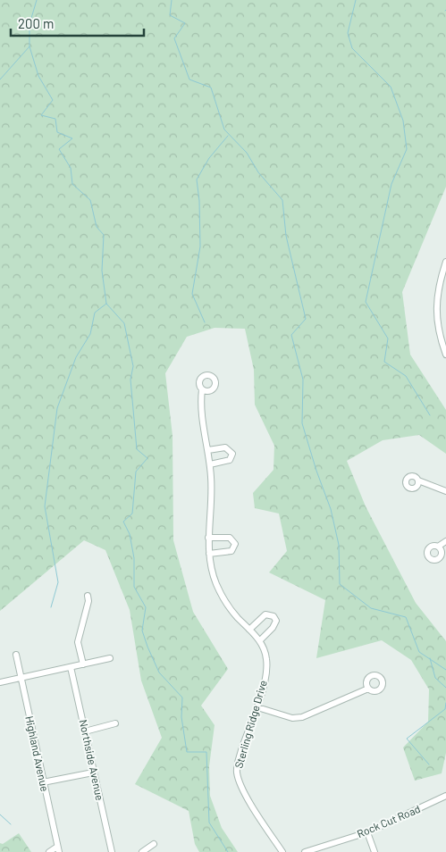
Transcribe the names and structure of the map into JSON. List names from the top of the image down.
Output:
{
  "streets": {
    "street": [
      "Sterling Ridge Drive",
      "Highland Avenue",
      "Northside Avenue",
      "Rock Cut Road"
    ]
  },
  "scale_bar": "200 m"
}
